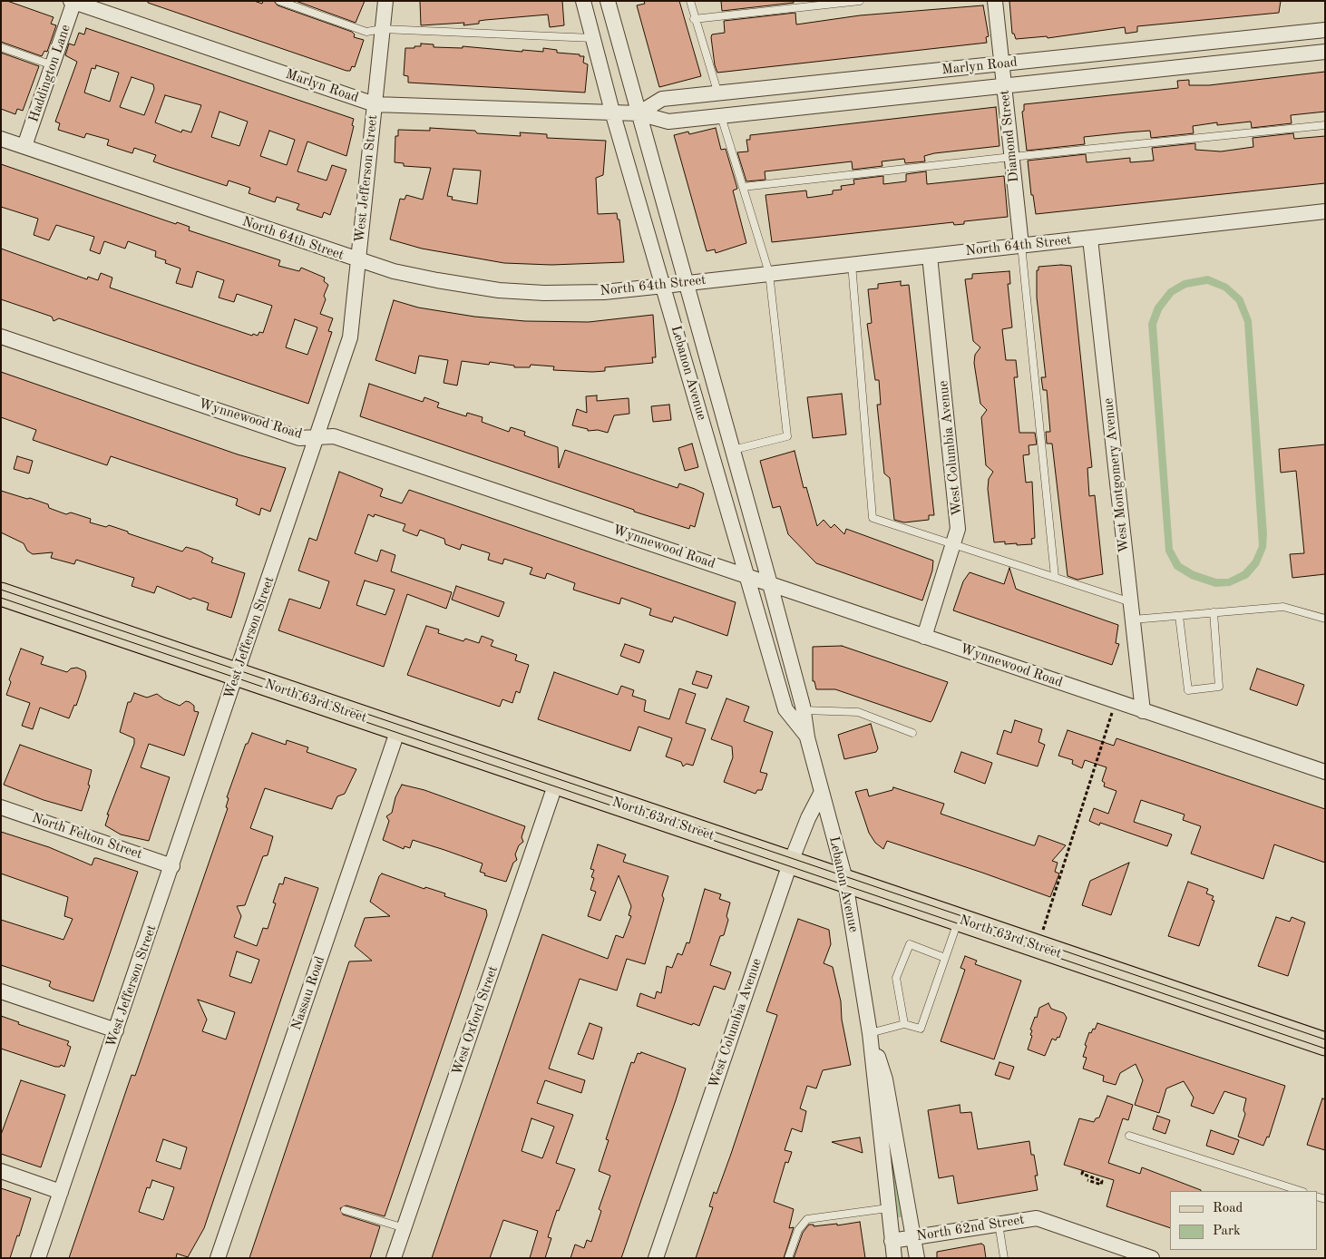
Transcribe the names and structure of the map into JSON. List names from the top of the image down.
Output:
{
  "streets": {
    "main road": ["North 63rd Street"],
    "street": [
      "Marlyn Road",
      "Haddington Lane",
      "Diamond Street",
      "West Jefferson Street",
      "North 64th Street",
      "Lebanon Avenue",
      "Wynnewood Road",
      "West Columbia Avenue",
      "West Montgomery Avenue",
      "North Felton Street",
      "Nassau Road",
      "West Oxford Street",
      "North 62nd Street"
    ]
  },
  "crossings": [
    ["Marlyn Road", "Haddington Lane"],
    ["Marlyn Road", "Diamond Street"],
    ["Marlyn Road", "West Jefferson Street"],
    ["Marlyn Road", "Lebanon Avenue"],
    ["Haddington Lane", "North 64th Street"],
    ["Diamond Street", "North 64th Street"],
    ["West Jefferson Street", "North 64th Street"],
    ["West Jefferson Street", "Wynnewood Road"],
    ["West Jefferson Street", "North 63rd Street"],
    ["West Jefferson Street", "North Felton Street"],
    ["North 64th Street", "Lebanon Avenue"],
    ["North 64th Street", "West Columbia Avenue"],
    ["North 64th Street", "West Montgomery Avenue"],
    ["Lebanon Avenue", "Wynnewood Road"],
    ["Lebanon Avenue", "West Columbia Avenue"],
    ["Lebanon Avenue", "North 63rd Street"],
    ["Lebanon Avenue", "North 62nd Street"],
    ["Wynnewood Road", "West Columbia Avenue"],
    ["Wynnewood Road", "West Montgomery Avenue"],
    ["West Columbia Avenue", "North 63rd Street"],
    ["North 63rd Street", "Nassau Road"],
    ["North 63rd Street", "West Oxford Street"]
  ],
  "legend": ["Road", "Park"]
}
